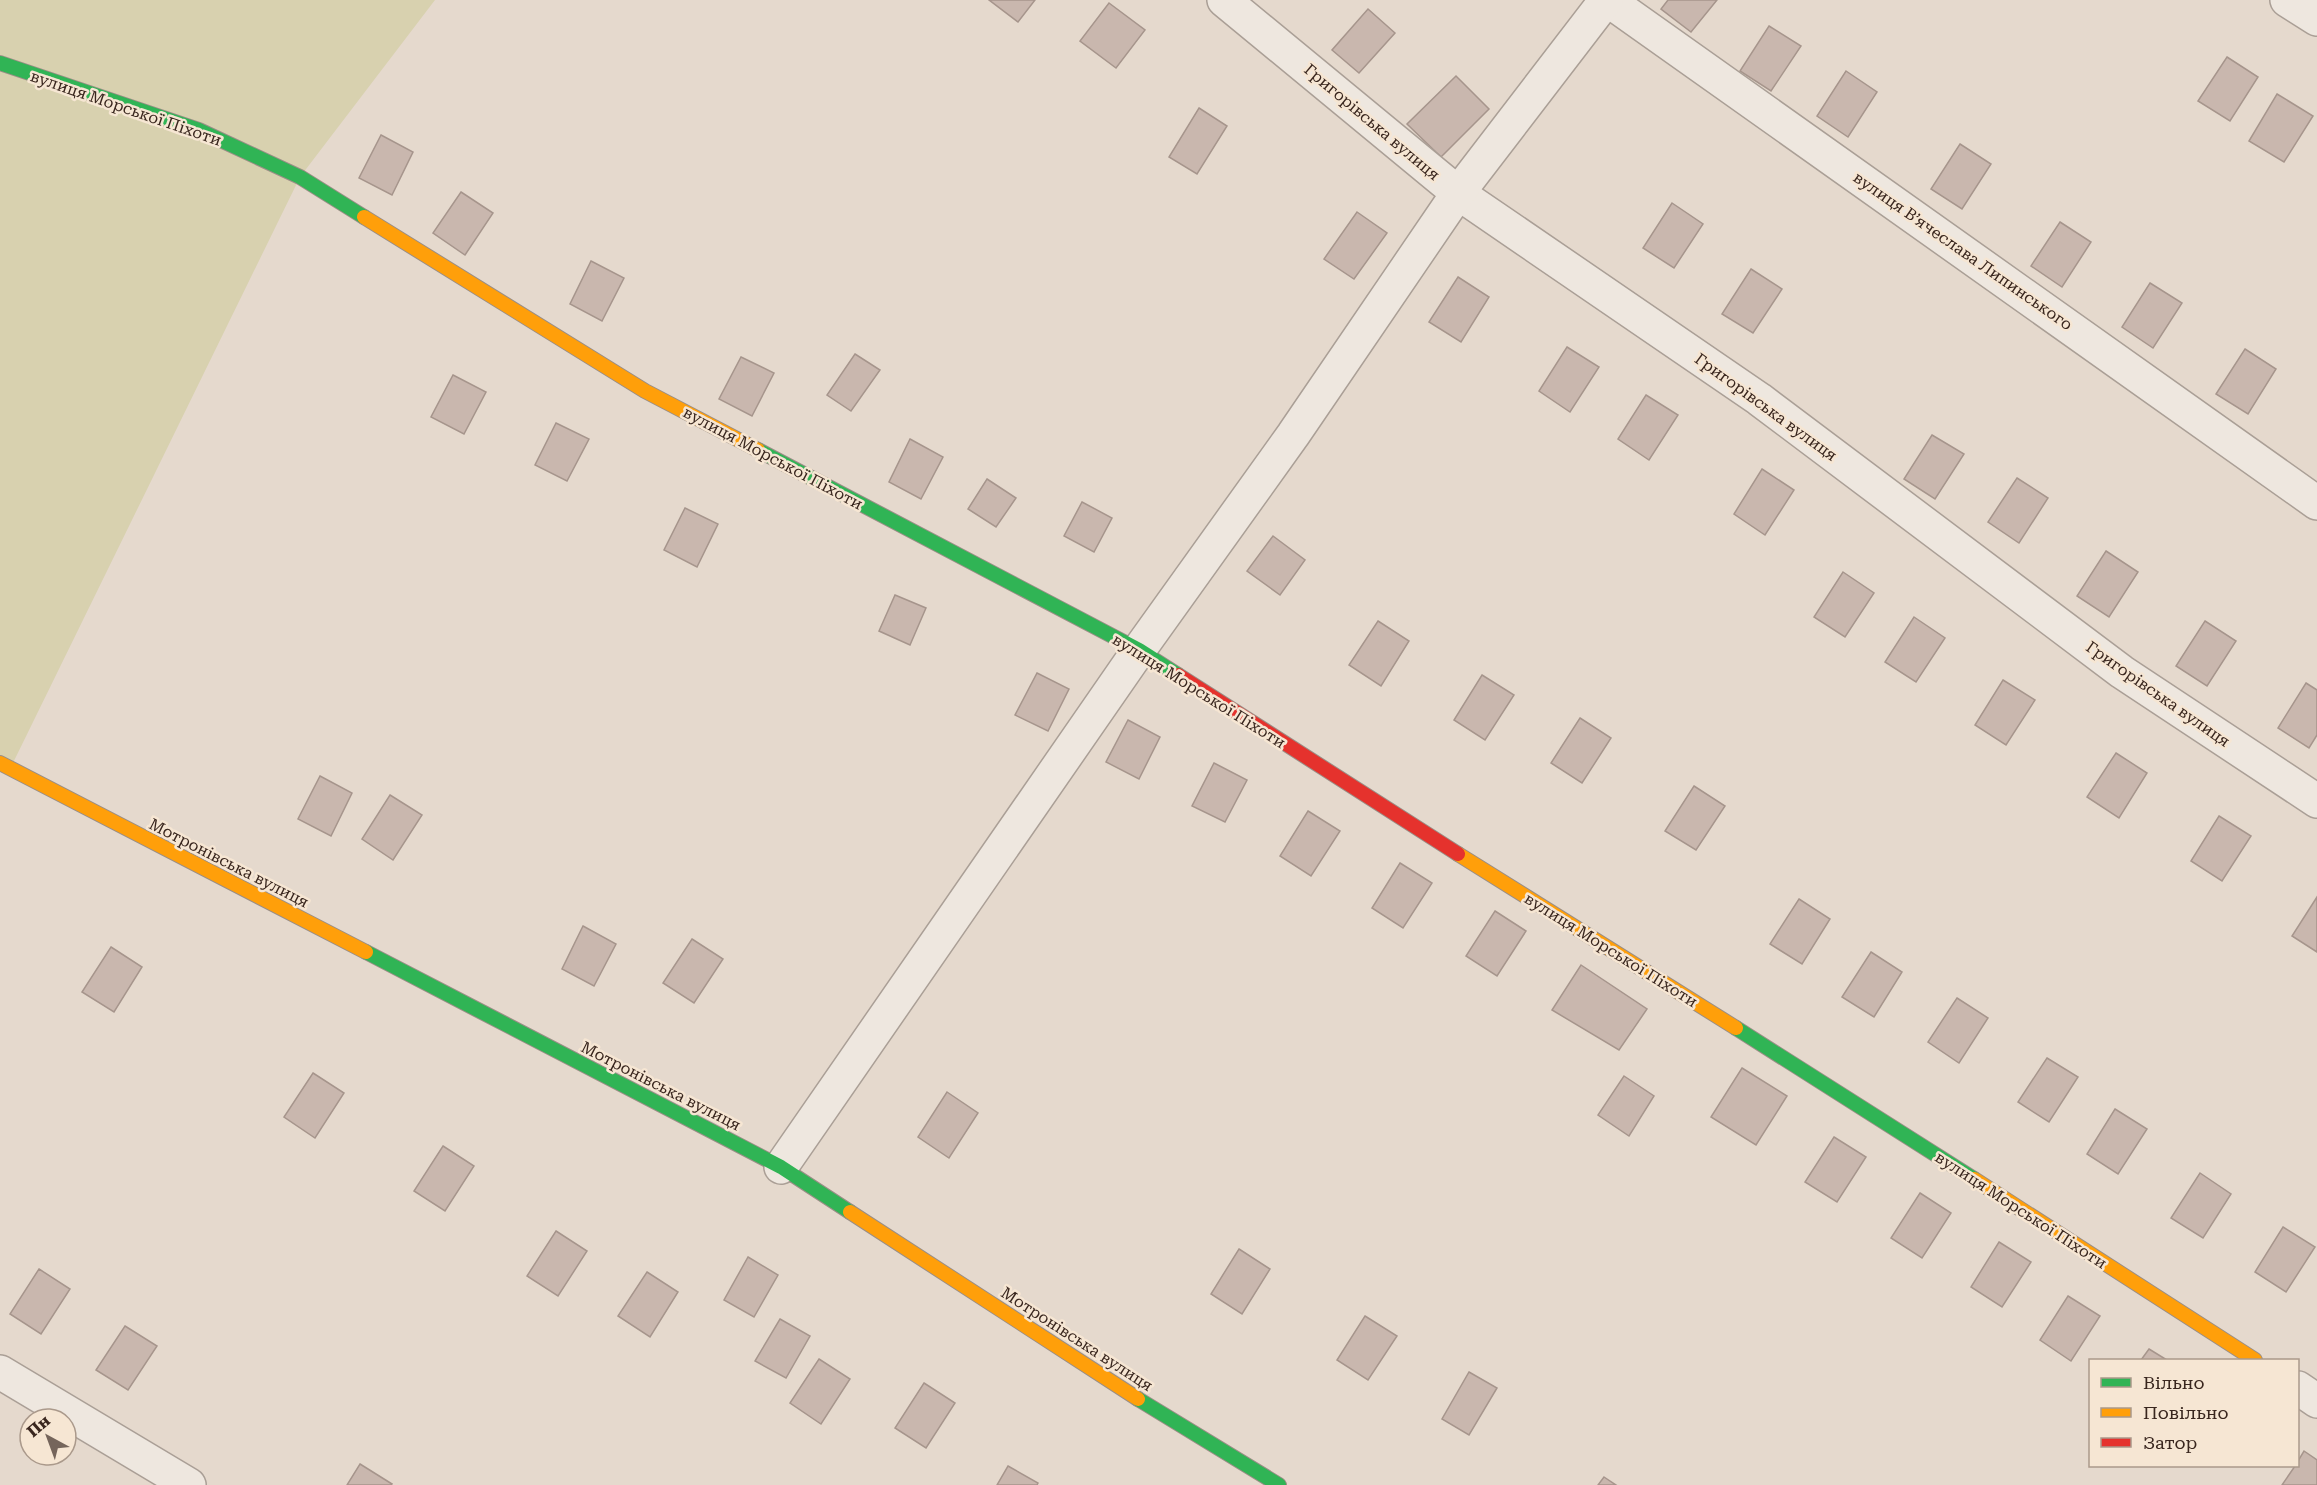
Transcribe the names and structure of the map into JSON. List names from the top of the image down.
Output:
{
  "streets": {
    "street": [
      "вулиця Морської Піхоти",
      "Григорівська вулиця",
      "вулиця В’ячеслава Липинського",
      "Мотронівська вулиця"
    ]
  },
  "legend": ["Вільно", "Повільно", "Затор"],
  "north": "top left"
}
